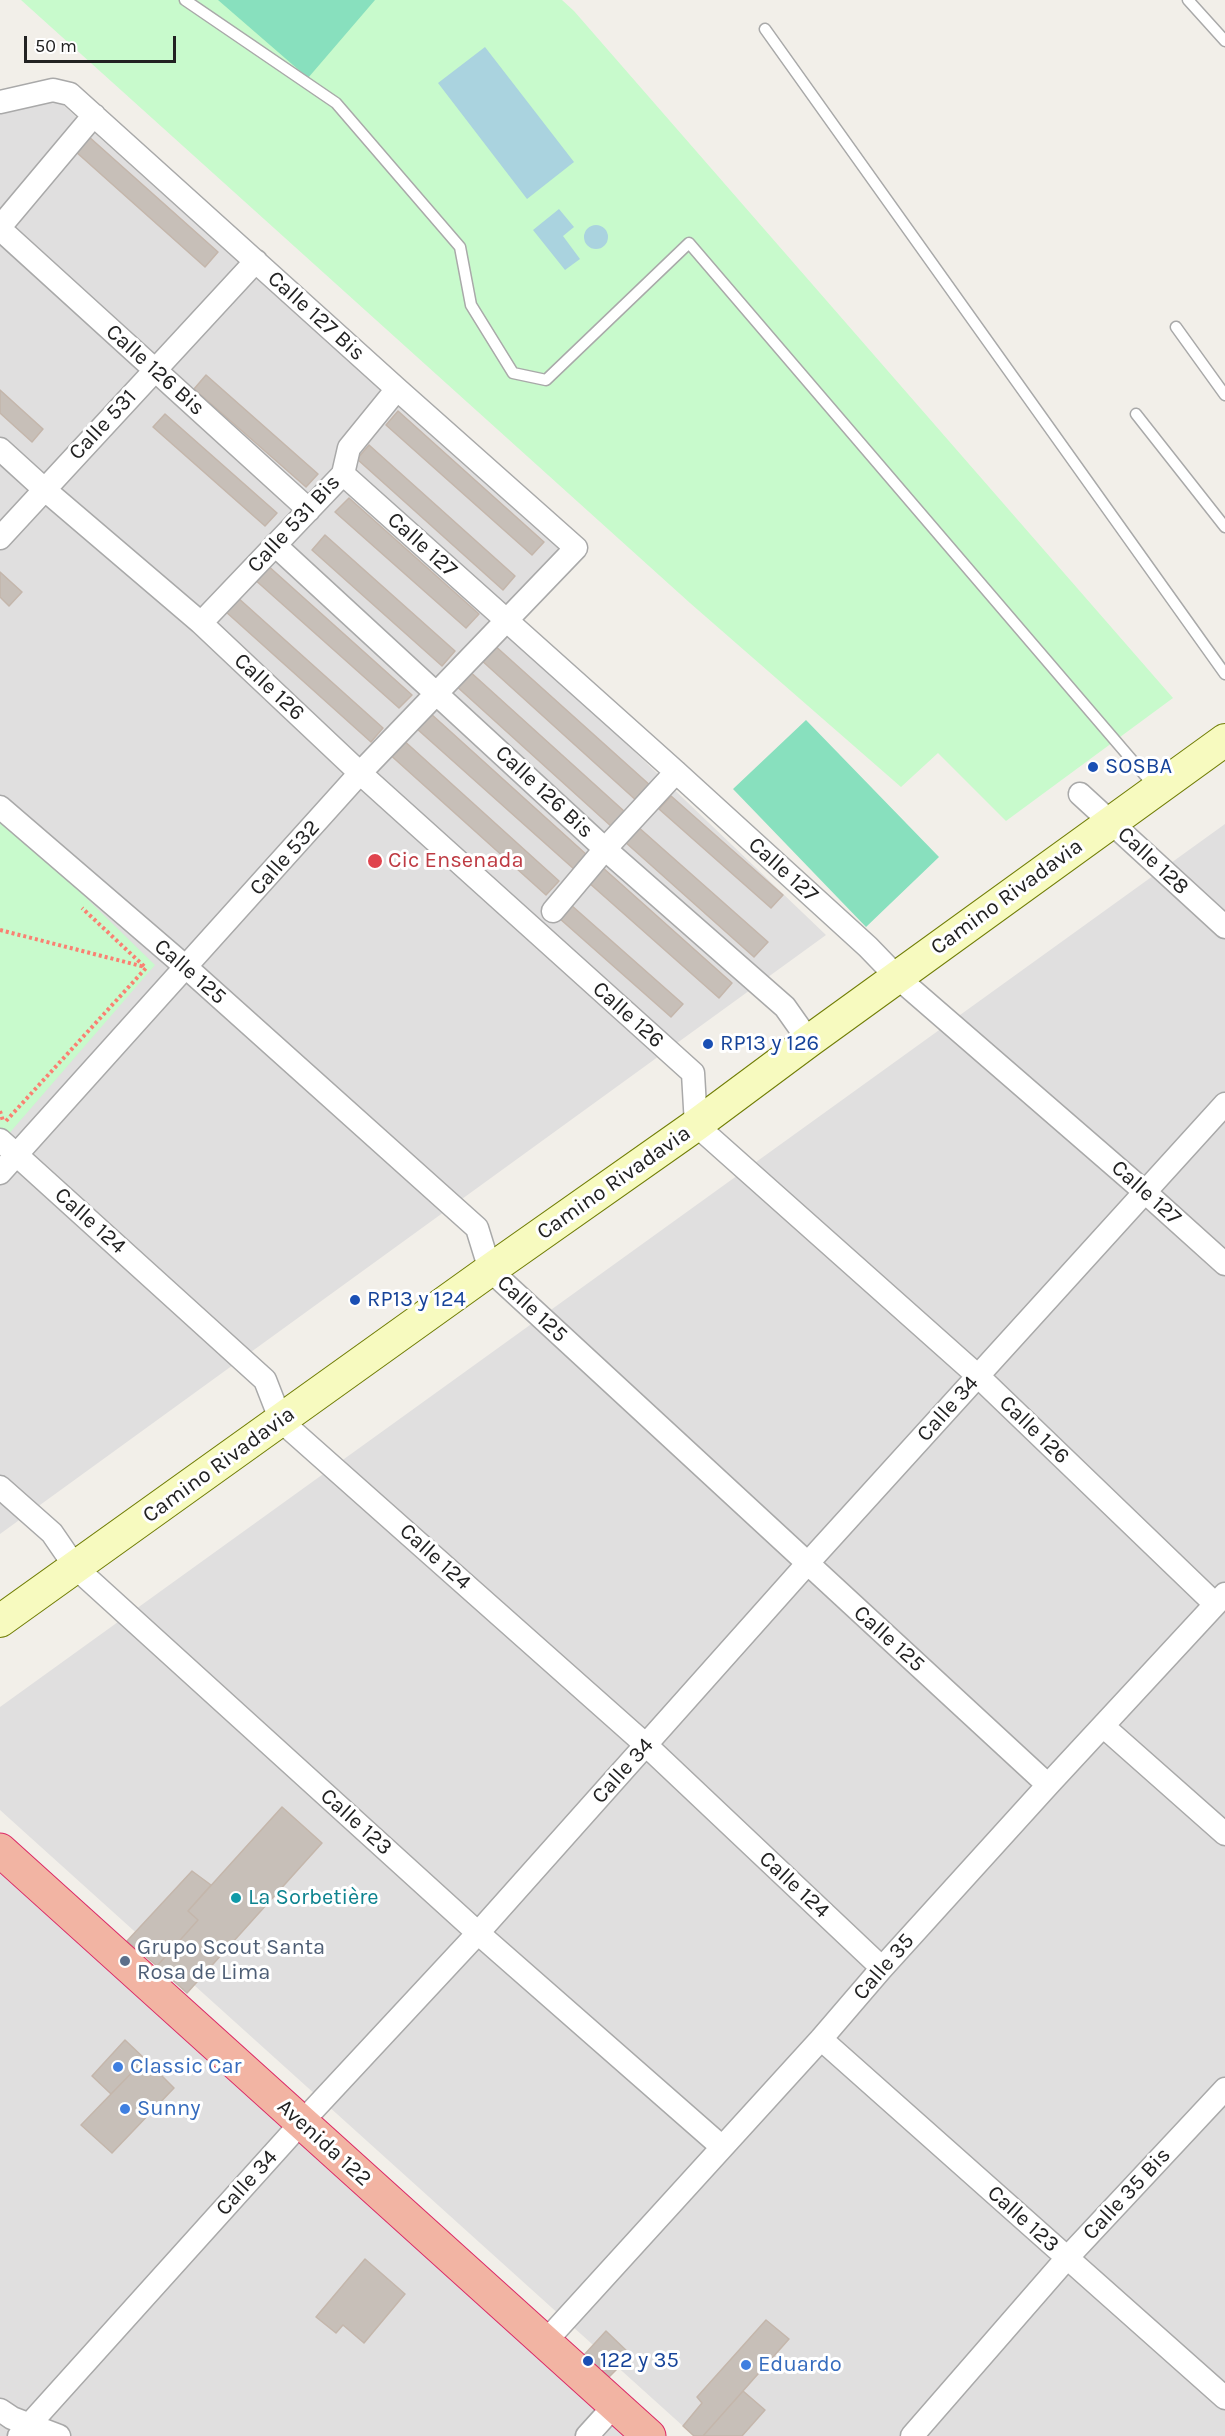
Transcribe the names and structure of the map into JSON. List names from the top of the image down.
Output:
{
  "streets": {
    "highway": ["Avenida 122"],
    "main road": ["Camino Rivadavia"],
    "street": [
      "Calle 127 Bis",
      "Calle 126 Bis",
      "Calle 531",
      "Calle 531 Bis",
      "Calle 127",
      "Calle 126",
      "Calle 532",
      "Calle 128",
      "Calle 125",
      "Calle 124",
      "Calle 34",
      "Calle 123",
      "Calle 35",
      "Calle 35 Bis"
    ]
  },
  "crossings": [
    ["Calle 127 Bis", "Calle 531"],
    ["Calle 127 Bis", "Calle 531 Bis"],
    ["Calle 127 Bis", "Calle 532"],
    ["Calle 126 Bis", "Calle 531"],
    ["Calle 126 Bis", "Calle 531 Bis"],
    ["Calle 126 Bis", "Calle 532"],
    ["Calle 126 Bis", "Camino Rivadavia"],
    ["Calle 531", "Calle 126"],
    ["Calle 531 Bis", "Calle 127"],
    ["Calle 531 Bis", "Calle 126"],
    ["Calle 127", "Calle 532"],
    ["Calle 127", "Camino Rivadavia"],
    ["Calle 127", "Calle 34"],
    ["Calle 126", "Calle 532"],
    ["Calle 126", "Camino Rivadavia"],
    ["Calle 126", "Calle 34"],
    ["Calle 126", "Calle 35"],
    ["Calle 532", "Calle 125"],
    ["Calle 532", "Calle 124"],
    ["Calle 128", "Camino Rivadavia"],
    ["Camino Rivadavia", "Calle 125"],
    ["Camino Rivadavia", "Calle 124"],
    ["Camino Rivadavia", "Calle 123"],
    ["Calle 125", "Calle 34"],
    ["Calle 125", "Calle 35"],
    ["Calle 124", "Calle 34"],
    ["Calle 124", "Calle 35"],
    ["Calle 34", "Calle 123"],
    ["Calle 34", "Avenida 122"],
    ["Calle 123", "Calle 35"],
    ["Calle 123", "Calle 35 Bis"],
    ["Calle 35", "Avenida 122"]
  ],
  "places": [
    "SOSBA",
    "Cic Ensenada",
    "RP13 y 126",
    "RP13 y 124",
    "La Sorbetière",
    "Grupo Scout Santa Rosa de Lima",
    "Classic Car",
    "Sunny",
    "122 y 35",
    "Eduardo"
  ],
  "scale_bar": "50 m"
}
